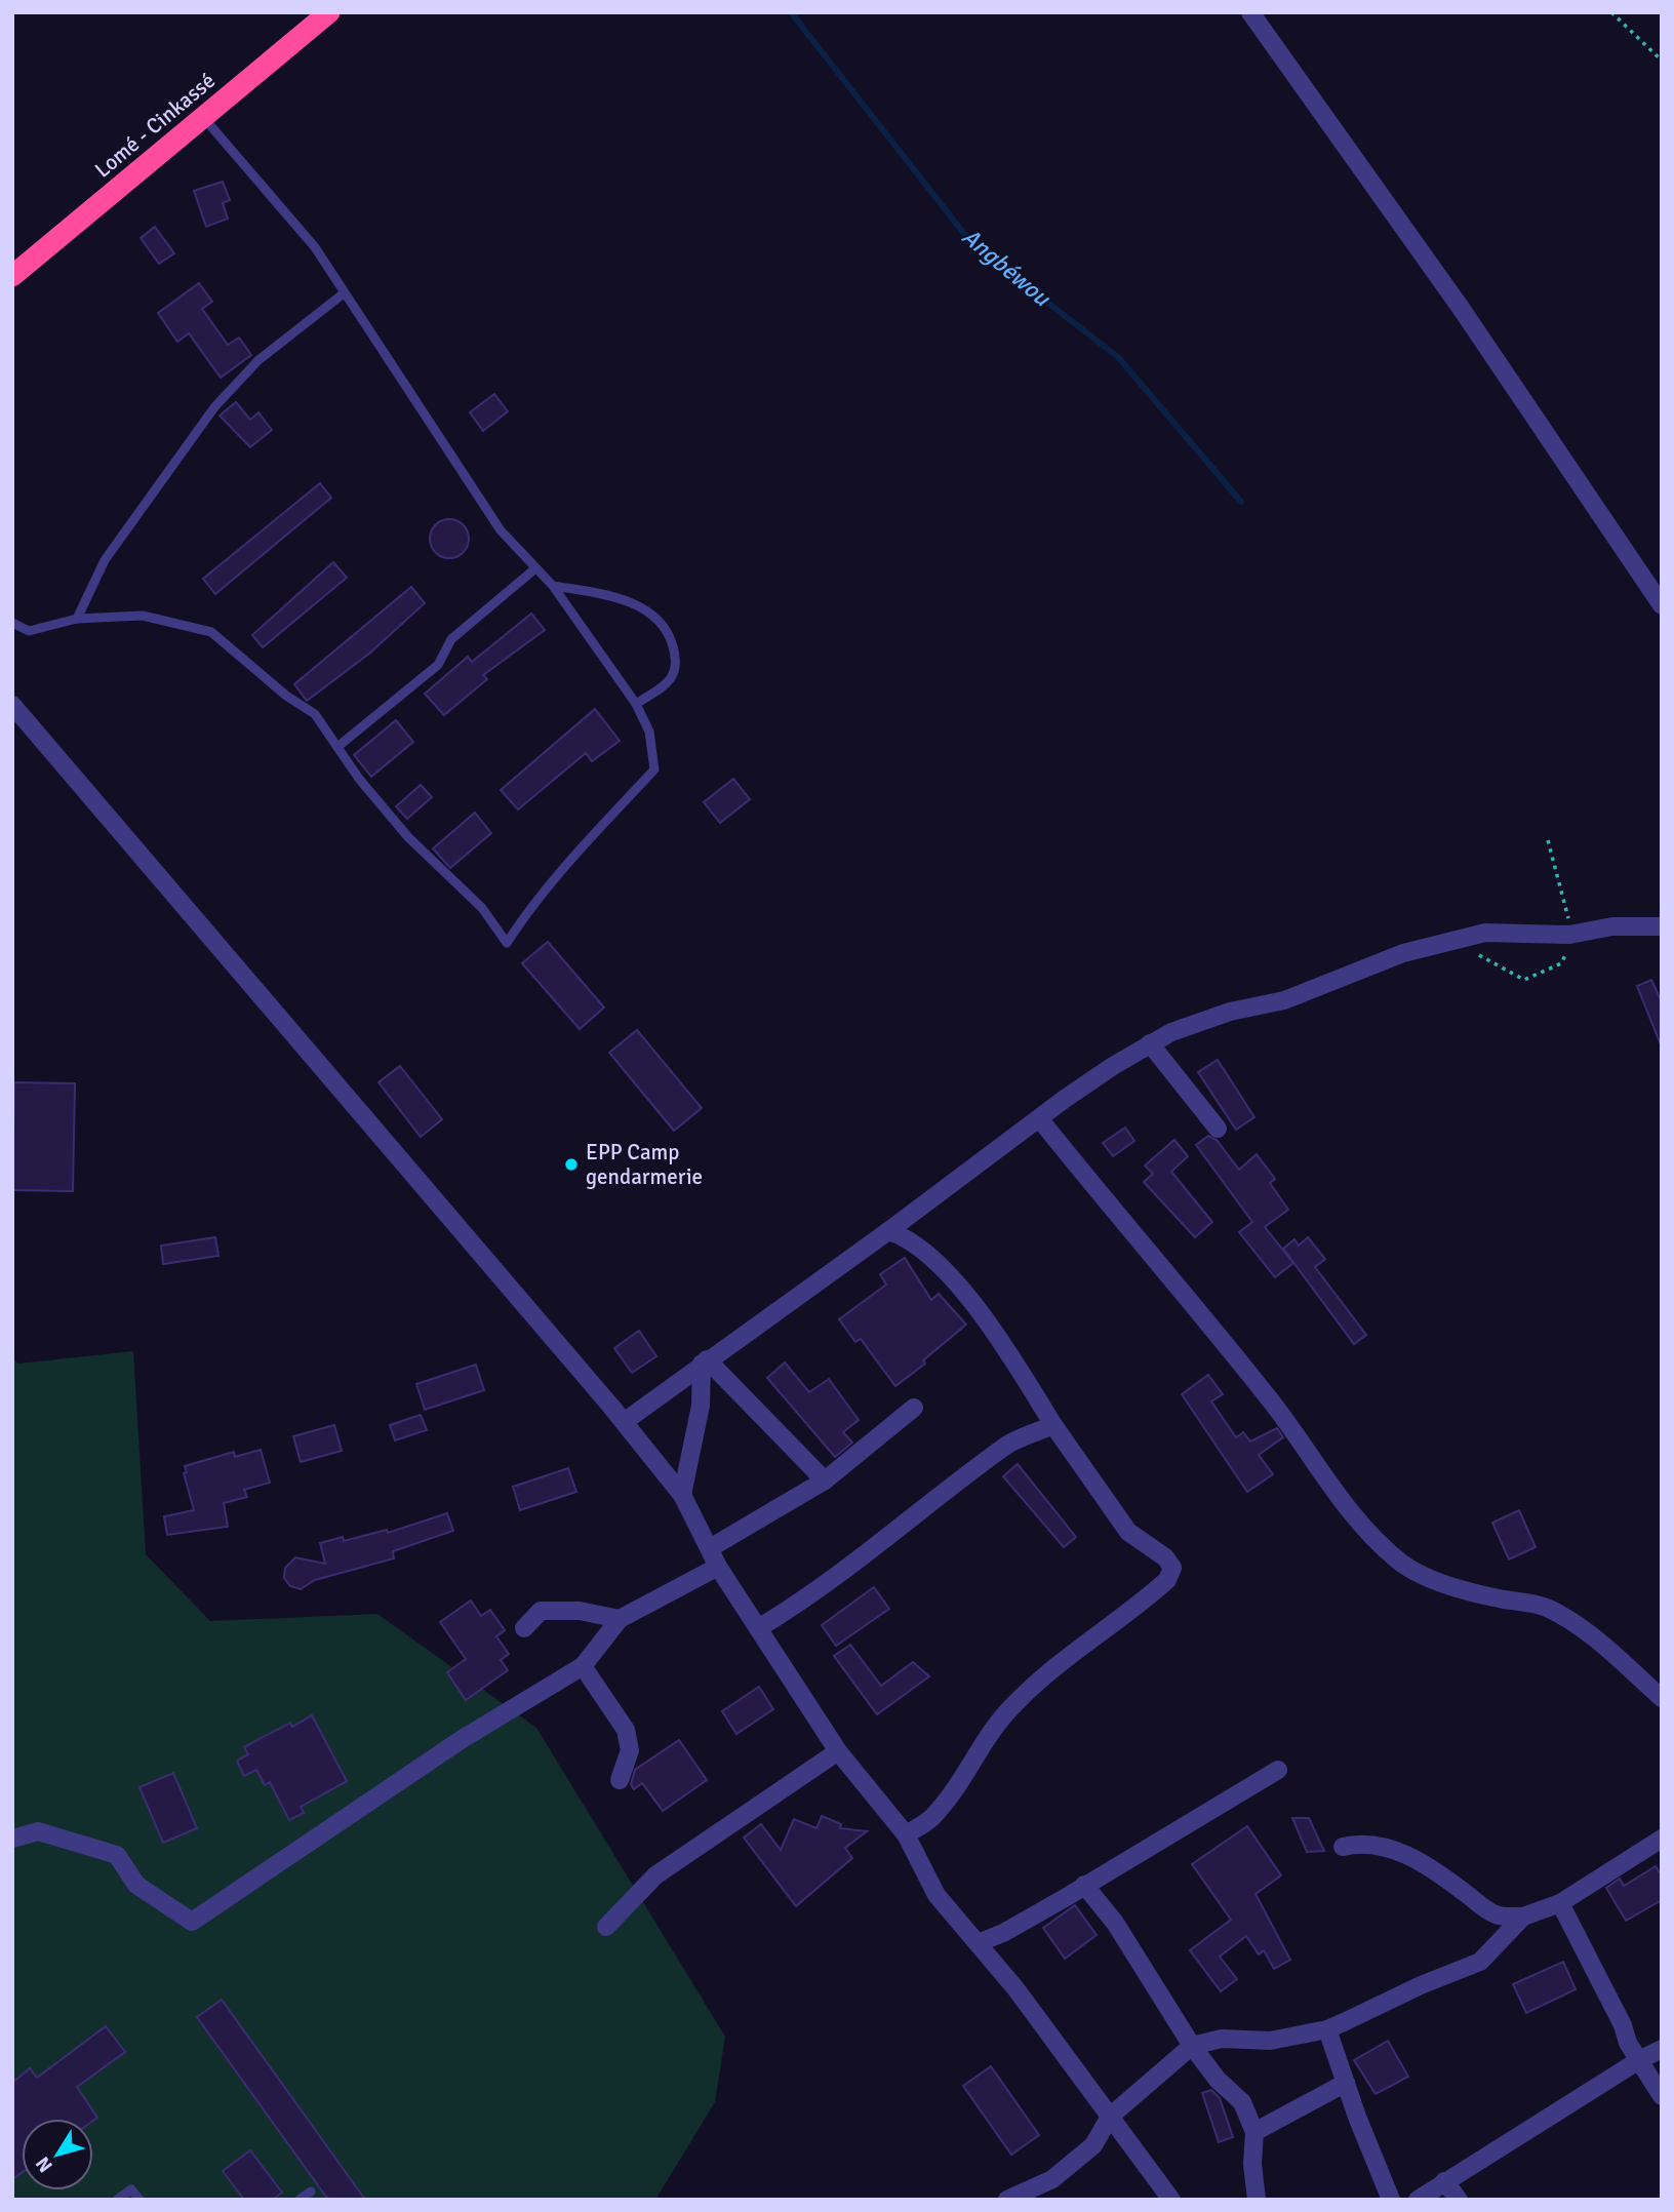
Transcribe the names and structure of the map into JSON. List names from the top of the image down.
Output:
{
  "streets": {
    "highway": ["Lomé - Cinkassé"]
  },
  "water": ["Angbéwou"],
  "places": ["EPP Camp gendarmerie"],
  "north": "bottom left"
}
